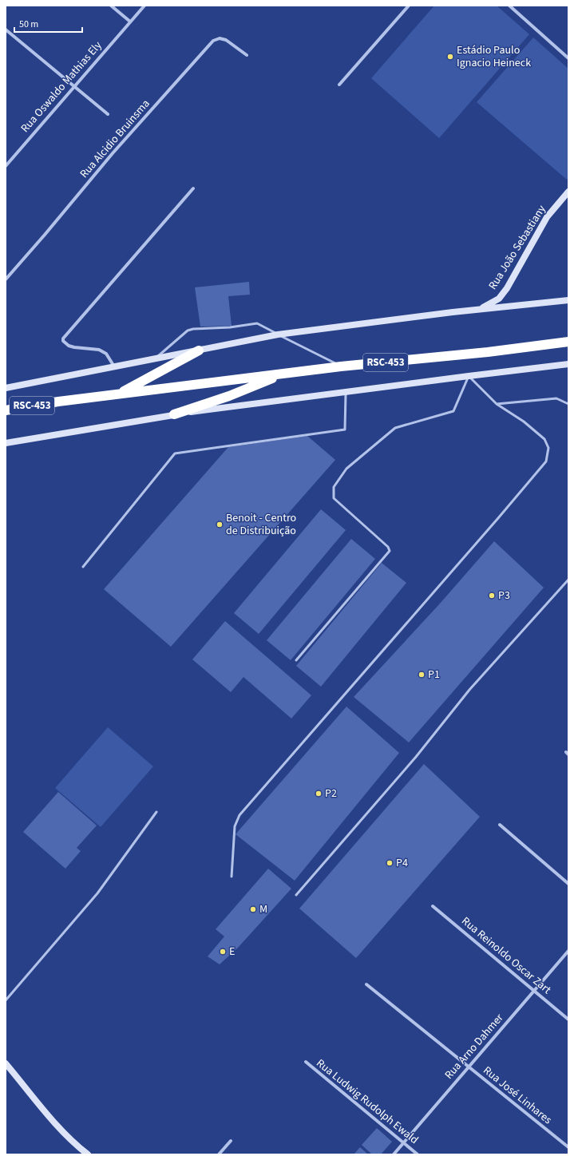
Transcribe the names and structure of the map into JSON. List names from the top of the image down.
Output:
{
  "streets": {
    "highway": ["RSC-453"],
    "main road": ["Rua João Sebastiany"],
    "street": [
      "Rua Oswaldo Mathias Ely",
      "Rua Alcidio Bruinsma",
      "Rua Reinoldo Oscar Zart",
      "Rua Arno Dahmer",
      "Rua José Linhares",
      "Rua Ludwig Rudolph Ewald"
    ]
  },
  "crossings": [
    ["Rua Reinoldo Oscar Zart", "Rua Arno Dahmer"],
    ["Rua Arno Dahmer", "Rua José Linhares"],
    ["Rua Arno Dahmer", "Rua Ludwig Rudolph Ewald"]
  ],
  "places": [
    "Estádio Paulo Ignacio Heineck",
    "Benoit - Centro de Distribuição",
    "P3",
    "P1",
    "P2",
    "P4",
    "M",
    "E"
  ],
  "scale_bar": "50 m"
}
